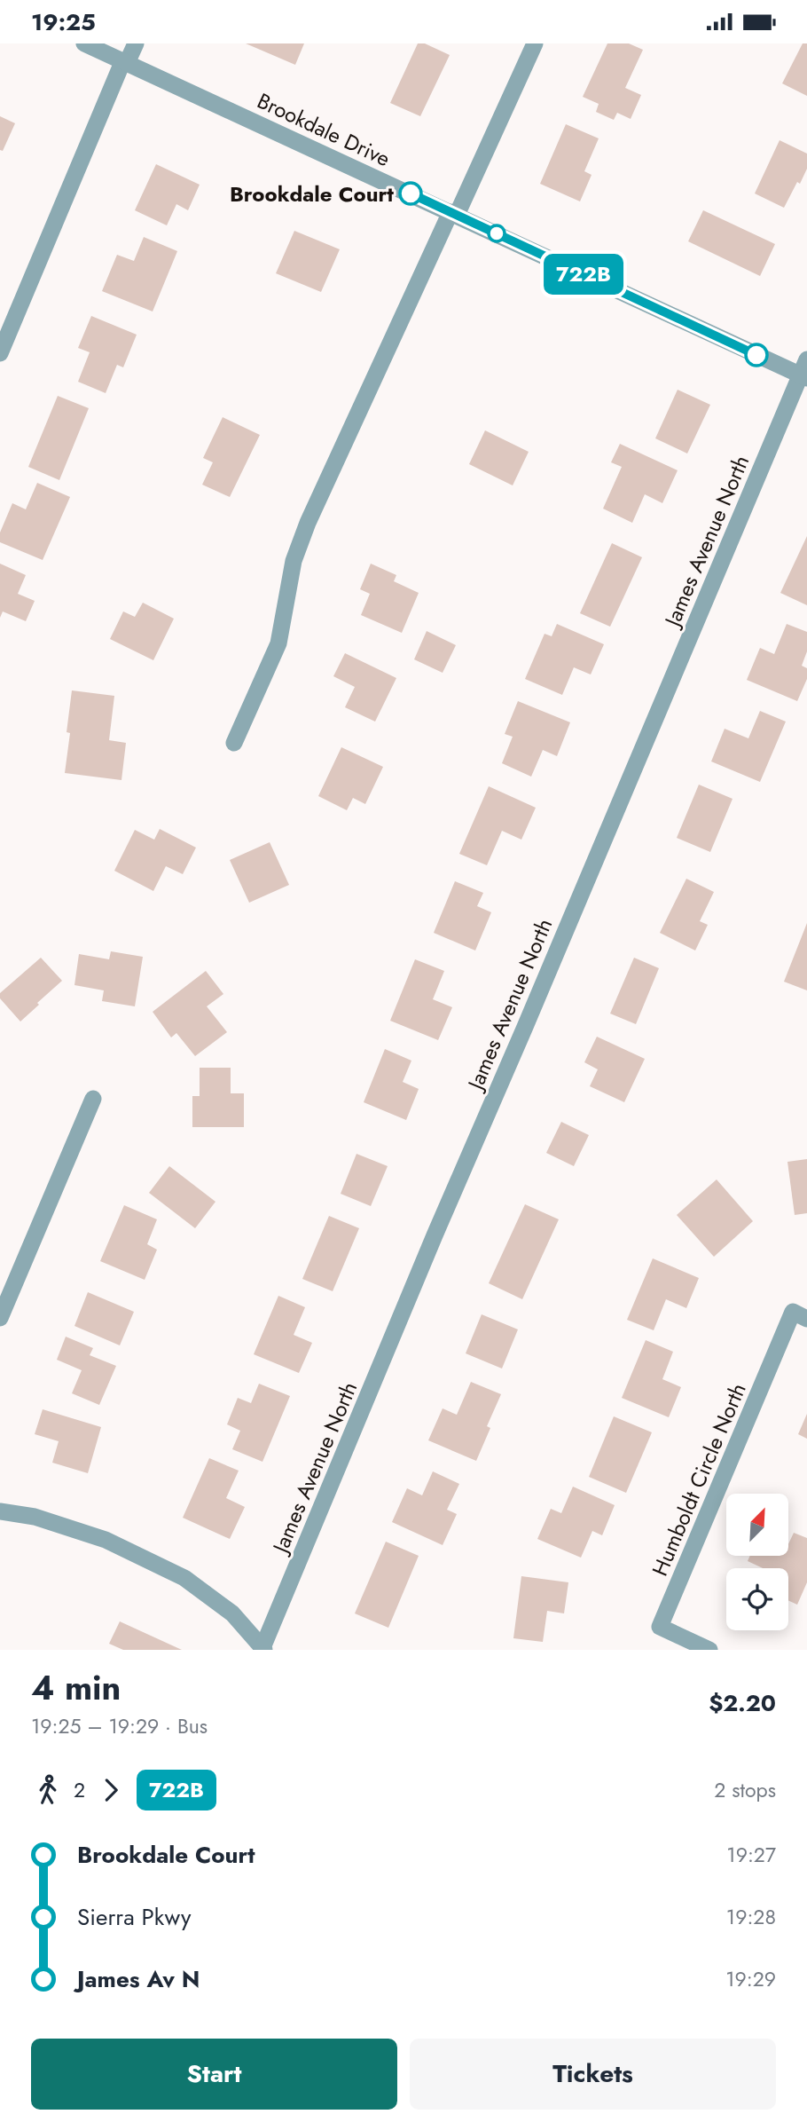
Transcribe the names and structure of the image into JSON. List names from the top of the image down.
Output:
{
  "streets": {
    "street": ["Brookdale Drive", "James Avenue North", "Humboldt Circle North"]
  },
  "crossings": [
    ["Brookdale Drive", "James Avenue North"]
  ],
  "places": ["Brookdale Court"],
  "lines": ["bus line 722B"],
  "north": "top right",
  "page": {
    "status": "19:25",
    "on_map": "722B",
    "heading": ["4 min", "19:25 – 19:29 · Bus", "$2.20"],
    "legs": ["2", "722B", "2 stops"],
    "list": [
      {
        "name": "Brookdale Court",
        "value": "19:27"
      },
      {
        "name": "Sierra Pkwy",
        "value": "19:28"
      },
      {
        "name": "James Av N",
        "value": "19:29"
      }
    ],
    "buttons": ["Start", "Tickets"]
  }
}
